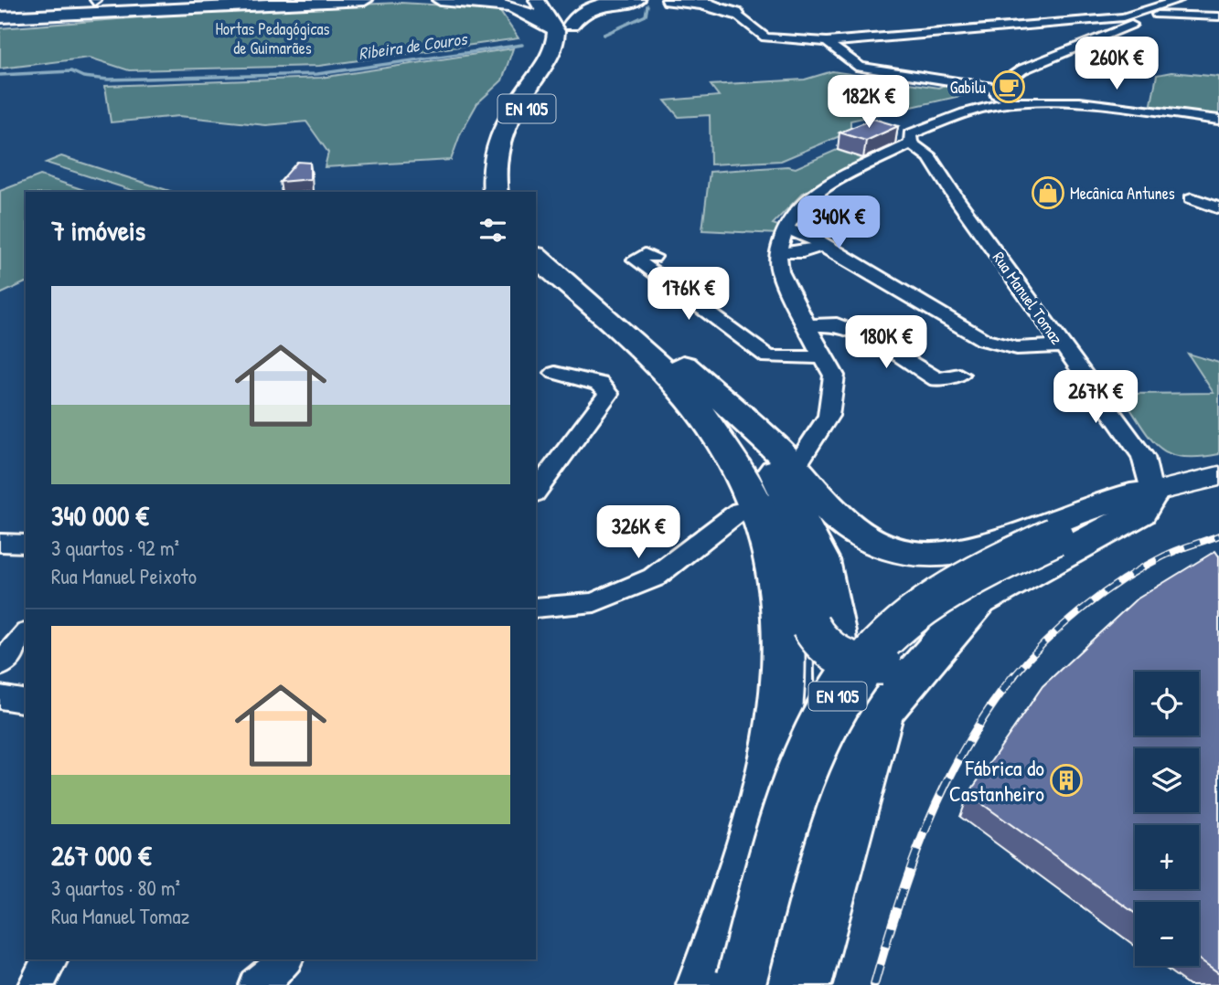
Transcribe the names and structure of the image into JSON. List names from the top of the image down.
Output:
{
  "streets": {
    "main road": ["EN 105"],
    "street": ["Rua Manuel Tomaz"]
  },
  "water": ["Ribeira de Couros"],
  "parks": ["Hortas Pedagógicas de Guimarães"],
  "places": {
    "cafe": ["Gabilu"],
    "shop": ["Mecânica Antunes"],
    "building": ["Fábrica do Castanheiro"]
  },
  "page": {
    "price": [
      "260K €",
      "182K €",
      "340K €",
      "176K €",
      "180K €",
      "267K €",
      "326K €"
    ],
    "heading": "7 imóveis",
    "list": [
      {
        "name": "340 000 €",
        "note": "3 quartos · 92 m² · Rua Manuel Peixoto"
      },
      {
        "name": "267 000 €",
        "note": "3 quartos · 80 m² · Rua Manuel Tomaz"
      }
    ],
    "map_buttons": ["+", "−"]
  }
}
